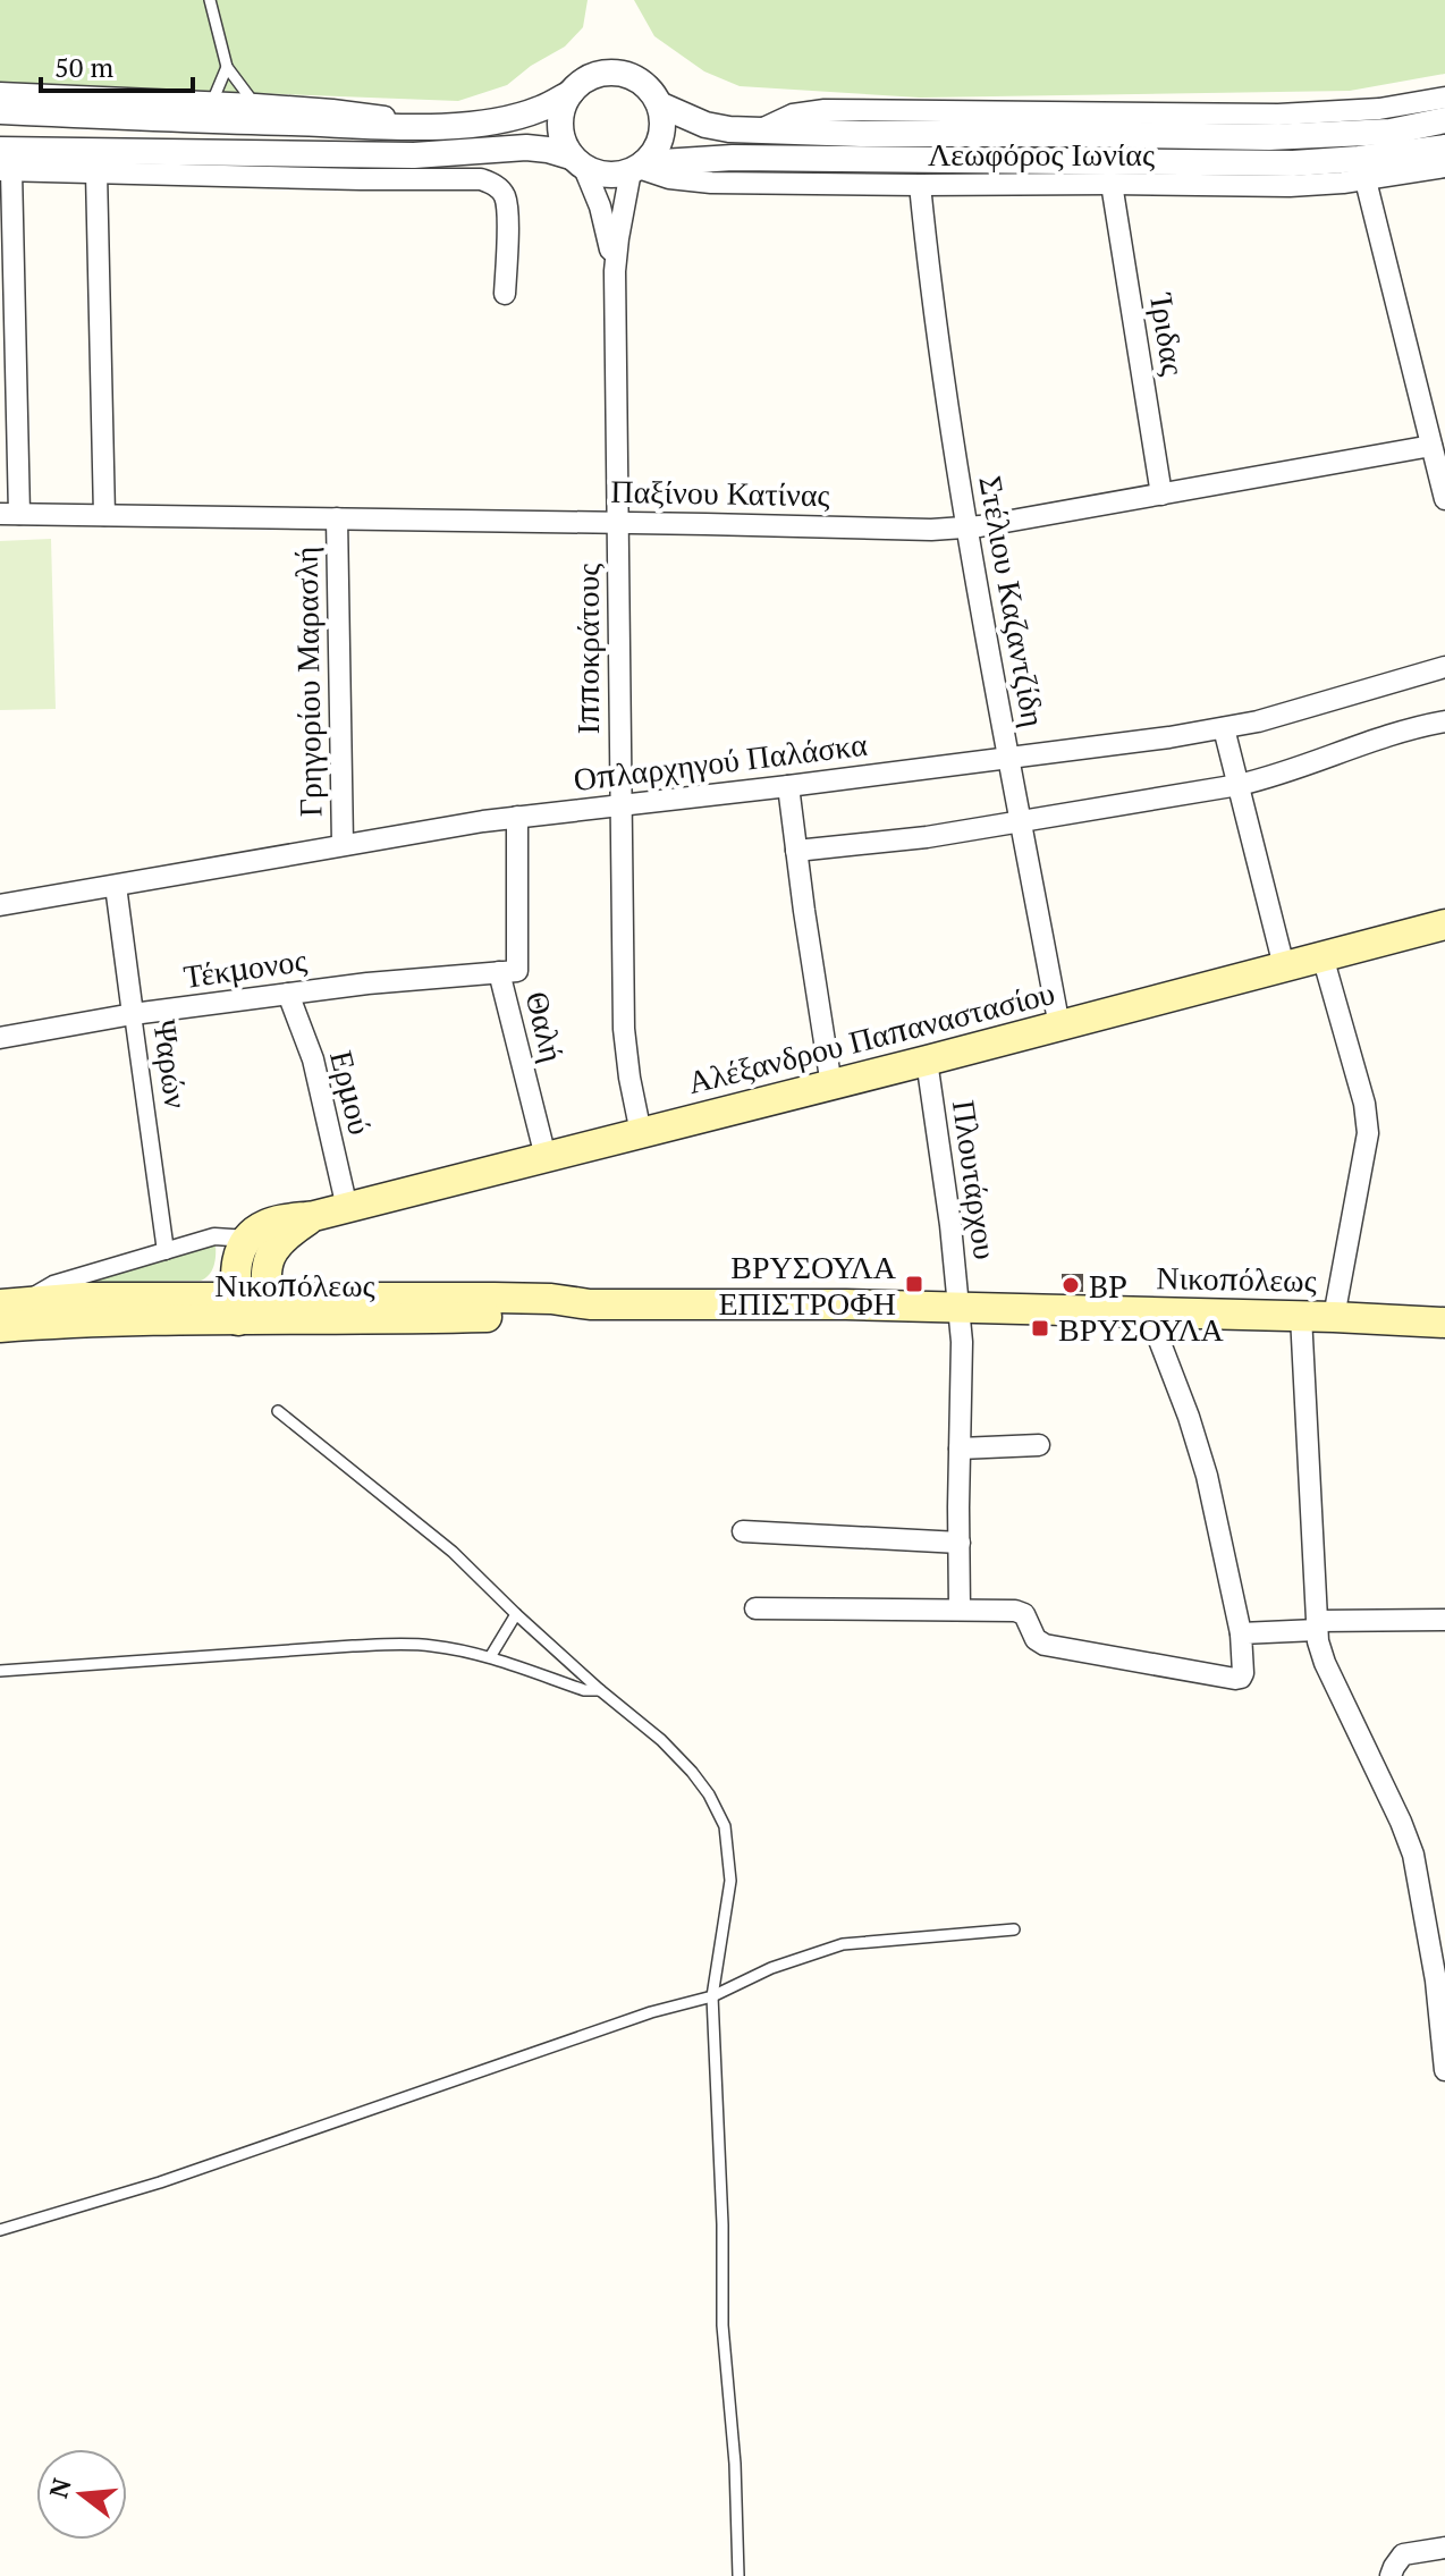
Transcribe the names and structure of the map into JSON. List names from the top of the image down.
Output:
{
  "streets": {
    "main road": ["Αλέξανδρου Παπαναστασίου", "Νικοπόλεως"],
    "street": [
      "Λεωφόρος Ιωνίας",
      "Ίριδας",
      "Παξίνου Κατίνας",
      "Στέλιου Καζαντζίδη",
      "Ιπποκράτους",
      "Γρηγορίου Μαρασλή",
      "Οπλαρχηγού Παλάσκα",
      "Τέκμονος",
      "Θαλή",
      "Ψαρών",
      "Ερμού",
      "Πλουτάρχου"
    ]
  },
  "crossings": [
    ["Λεωφόρος Ιωνίας", "Ίριδας"],
    ["Λεωφόρος Ιωνίας", "Στέλιου Καζαντζίδη"],
    ["Λεωφόρος Ιωνίας", "Ιπποκράτους"],
    ["Ίριδας", "Παξίνου Κατίνας"],
    ["Παξίνου Κατίνας", "Στέλιου Καζαντζίδη"],
    ["Παξίνου Κατίνας", "Ιπποκράτους"],
    ["Παξίνου Κατίνας", "Γρηγορίου Μαρασλή"],
    ["Στέλιου Καζαντζίδη", "Οπλαρχηγού Παλάσκα"],
    ["Στέλιου Καζαντζίδη", "Αλέξανδρου Παπαναστασίου"],
    ["Ιπποκράτους", "Οπλαρχηγού Παλάσκα"],
    ["Ιπποκράτους", "Αλέξανδρου Παπαναστασίου"],
    ["Γρηγορίου Μαρασλή", "Οπλαρχηγού Παλάσκα"],
    ["Οπλαρχηγού Παλάσκα", "Θαλή"],
    ["Οπλαρχηγού Παλάσκα", "Ψαρών"],
    ["Τέκμονος", "Θαλή"],
    ["Τέκμονος", "Ψαρών"],
    ["Τέκμονος", "Ερμού"],
    ["Θαλή", "Αλέξανδρου Παπαναστασίου"],
    ["Αλέξανδρου Παπαναστασίου", "Ερμού"],
    ["Αλέξανδρου Παπαναστασίου", "Πλουτάρχου"],
    ["Πλουτάρχου", "Νικοπόλεως"]
  ],
  "places": {
    "transit": ["ΒΡΥΣΟΥΛΑ ΕΠΙΣΤΡΟΦΗ", "ΒΡΥΣΟΥΛΑ"],
    "other": ["BP"]
  },
  "scale_bar": "50 m",
  "north": "left"
}
